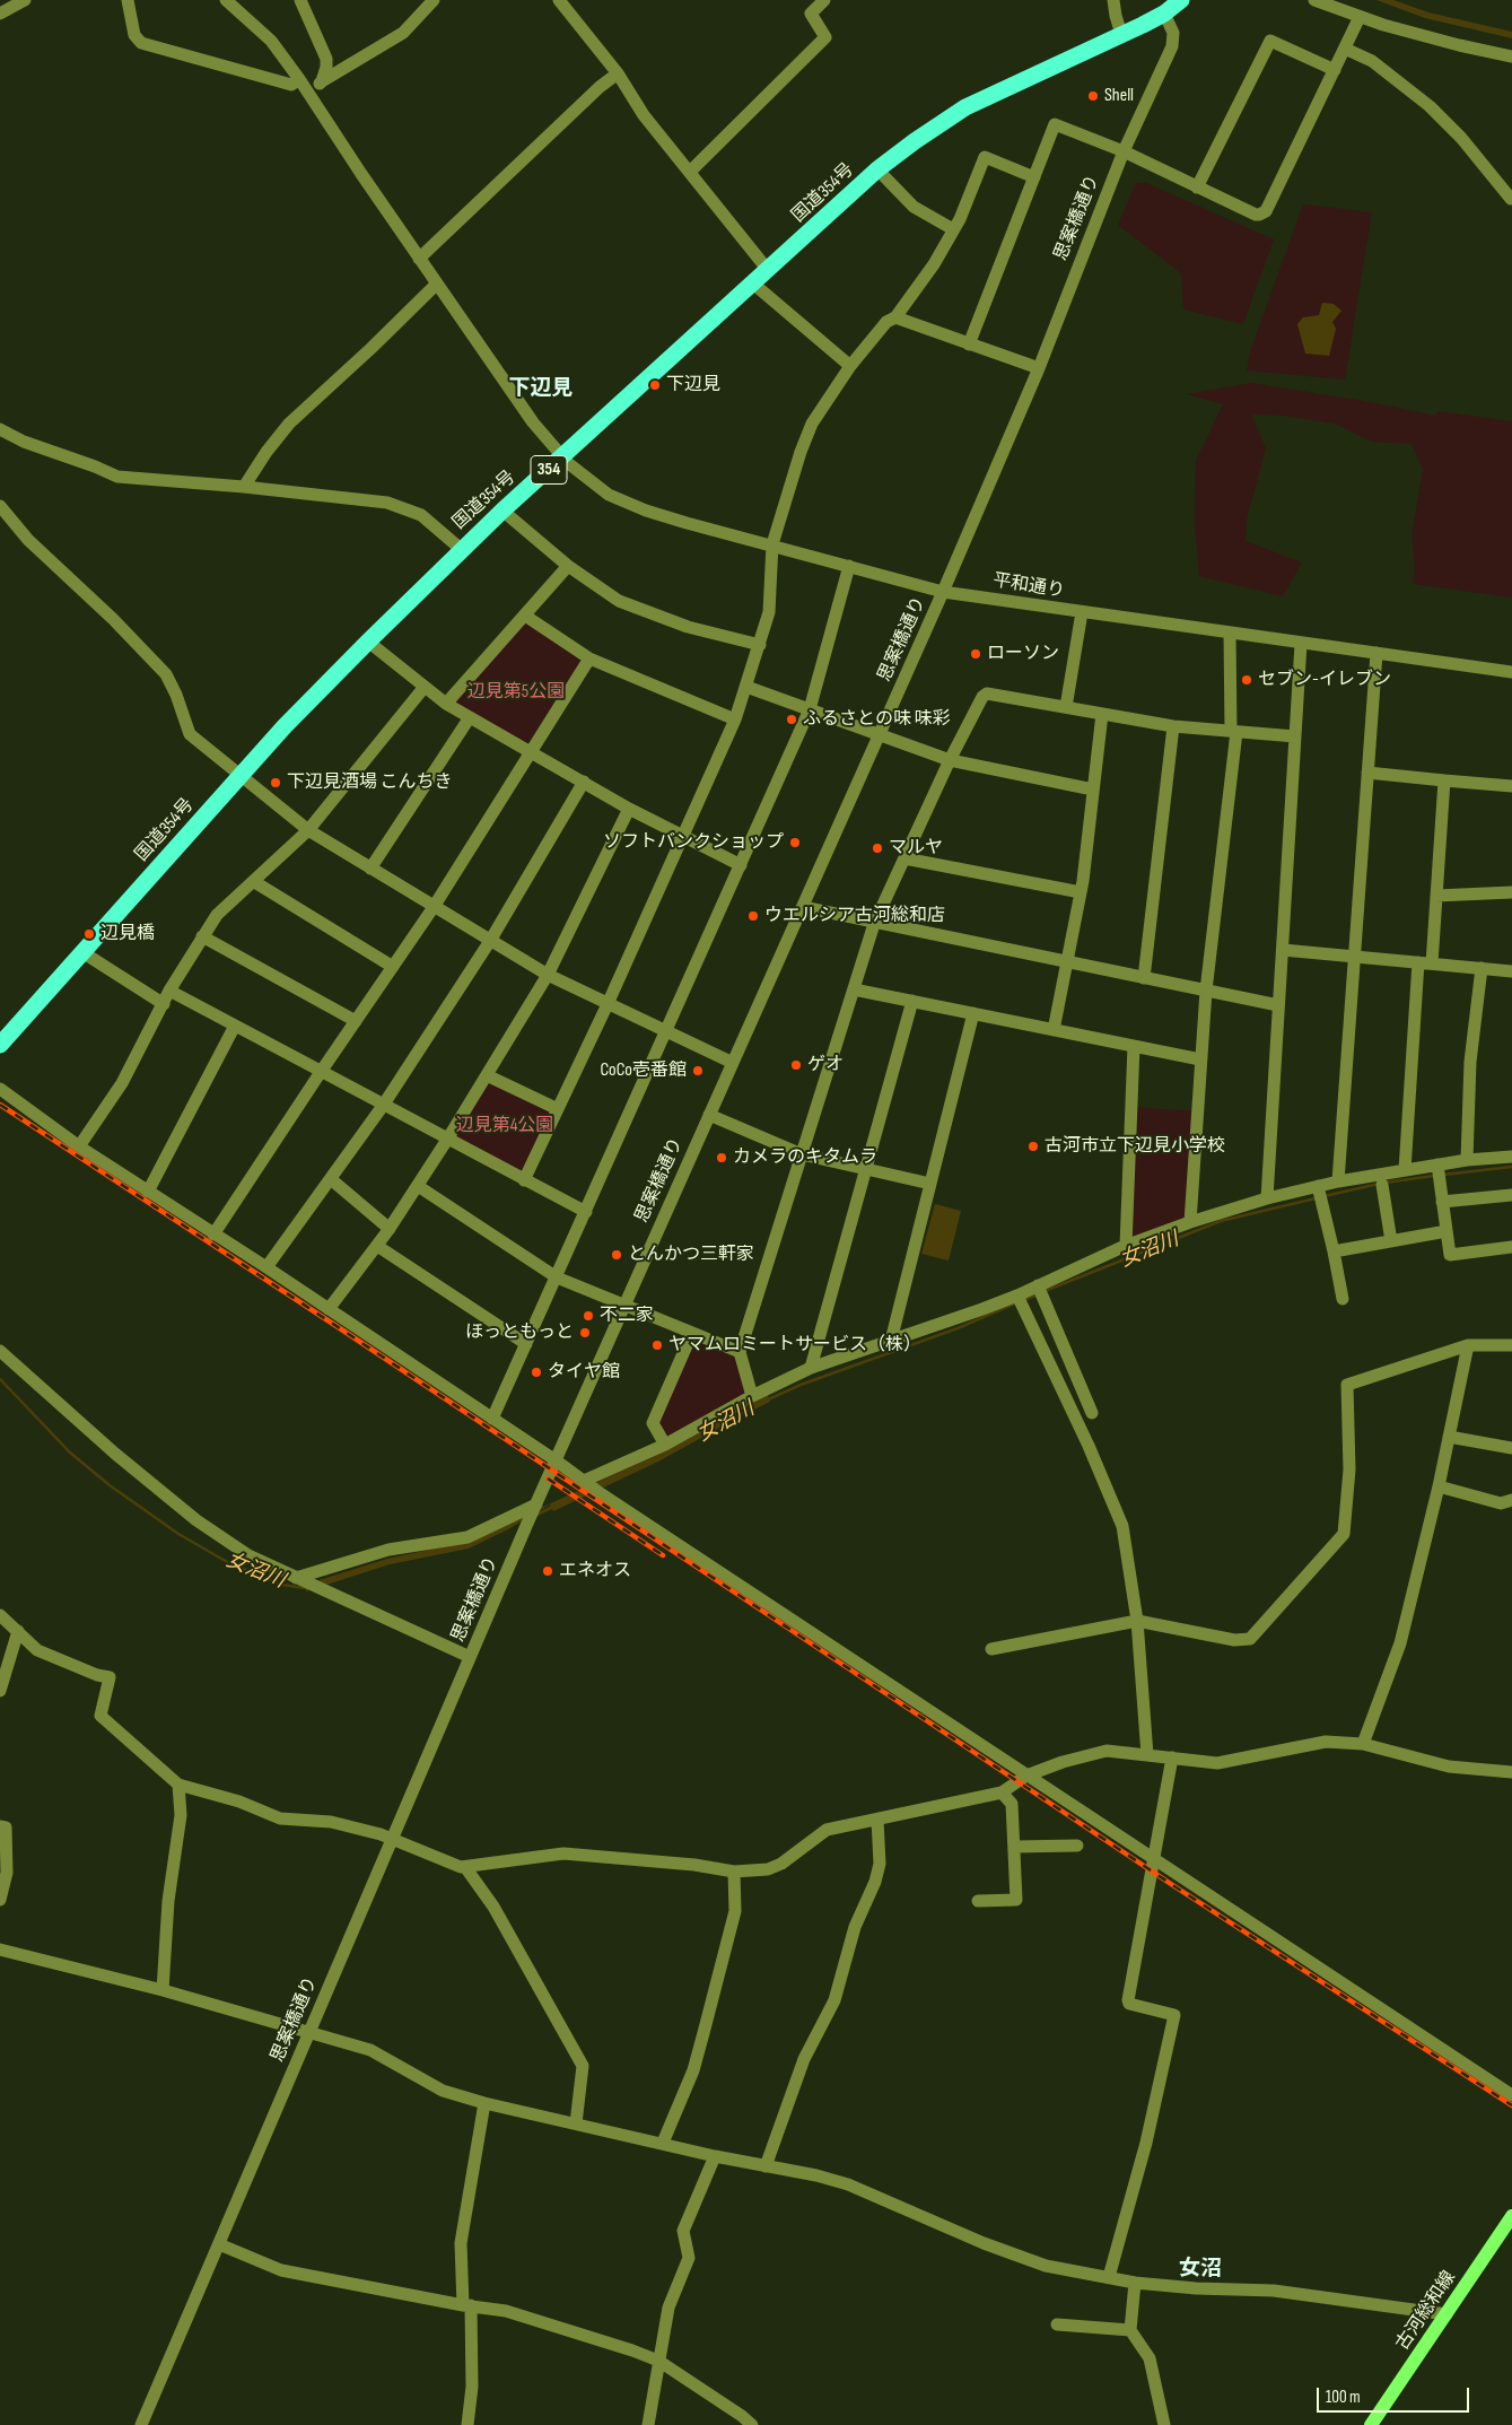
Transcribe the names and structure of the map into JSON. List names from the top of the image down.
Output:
{
  "streets": {
    "highway": ["国道354号", "354"],
    "main road": ["古河総和線"],
    "street": ["思案橋通り", "平和通り"]
  },
  "crossings": [
    ["国道354号", "思案橋通り"],
    ["国道354号", "平和通り"],
    ["思案橋通り", "平和通り"]
  ],
  "districts": ["下辺見", "女沼"],
  "water": ["女沼川"],
  "parks": ["辺見第5公園", "辺見第4公園"],
  "places": [
    "Shell",
    "下辺見",
    "ローソン",
    "セブン-イレブン",
    "ふるさとの味 味彩",
    "下辺見酒場 こんちき",
    "ソフトバンクショップ",
    "マルヤ",
    "ウエルシア古河総和店",
    "辺見橋",
    "ゲオ",
    "CoCo壱番館",
    "古河市立下辺見小学校",
    "カメラのキタムラ",
    "とんかつ三軒家",
    "不二家",
    "ほっともっと",
    "ヤマムロミートサービス（株）",
    "タイヤ館",
    "エネオス"
  ],
  "scale_bar": "100 m"
}
